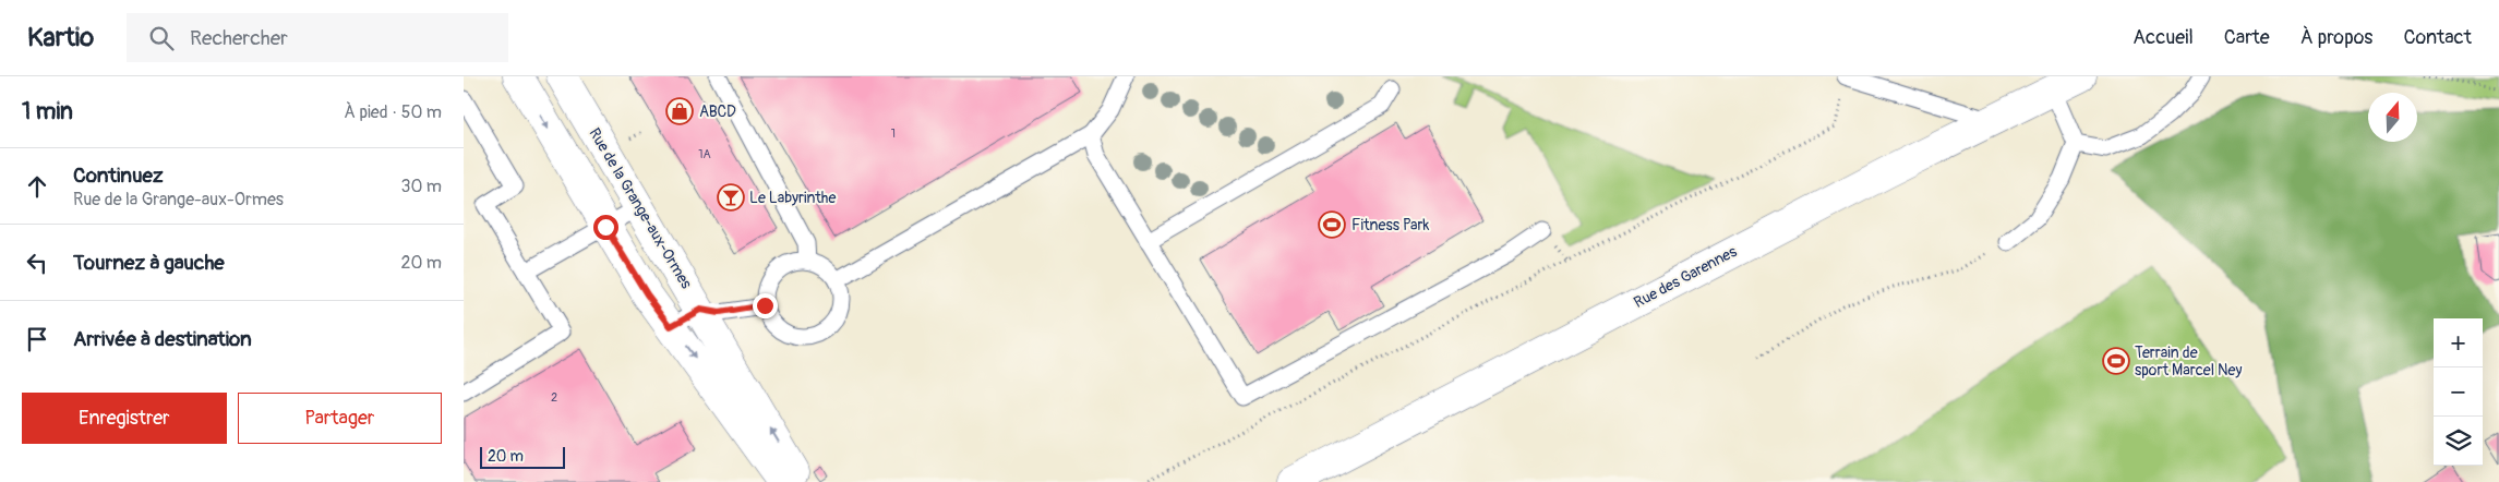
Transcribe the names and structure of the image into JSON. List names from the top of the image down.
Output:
{
  "streets": {
    "street": ["Rue de la Grange-aux-Ormes", "Rue des Garennes"]
  },
  "places": {
    "shop": ["ABCD"],
    "bar": ["Le Labyrinthe"],
    "sports": ["Fitness Park", "Terrain de sport Marcel Ney"]
  },
  "house_numbers": ["1", "1A", "2"],
  "scale_bar": "20 m",
  "north": "top",
  "page": {
    "header": "Kartio",
    "search": "Rechercher",
    "nav": [
      "Accueil",
      "Carte",
      "À propos",
      "Contact"
    ],
    "heading": ["1 min", "À pied · 50 m"],
    "list": [
      ["Continuez", "Rue de la Grange-aux-Ormes", "30 m"],
      ["Tournez à gauche", "20 m"],
      "Arrivée à destination"
    ],
    "map_buttons": ["+", "−"],
    "buttons": ["Enregistrer", "Partager"],
    "scale": "20 m"
  }
}
